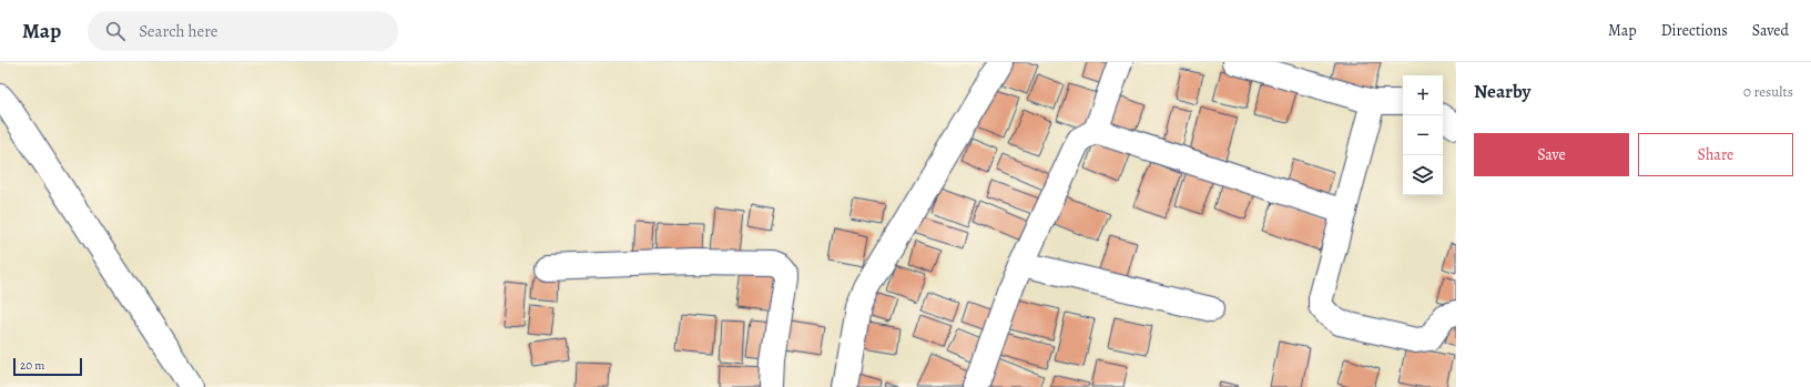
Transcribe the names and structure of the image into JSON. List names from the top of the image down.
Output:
{
  "scale_bar": "20 m",
  "page": {
    "header": "Map",
    "search": "Search here",
    "nav": ["Map", "Directions", "Saved"],
    "heading": ["Nearby", "0 results"],
    "map_buttons": ["+", "−"],
    "buttons": ["Save", "Share"],
    "scale": "20 m"
  }
}
